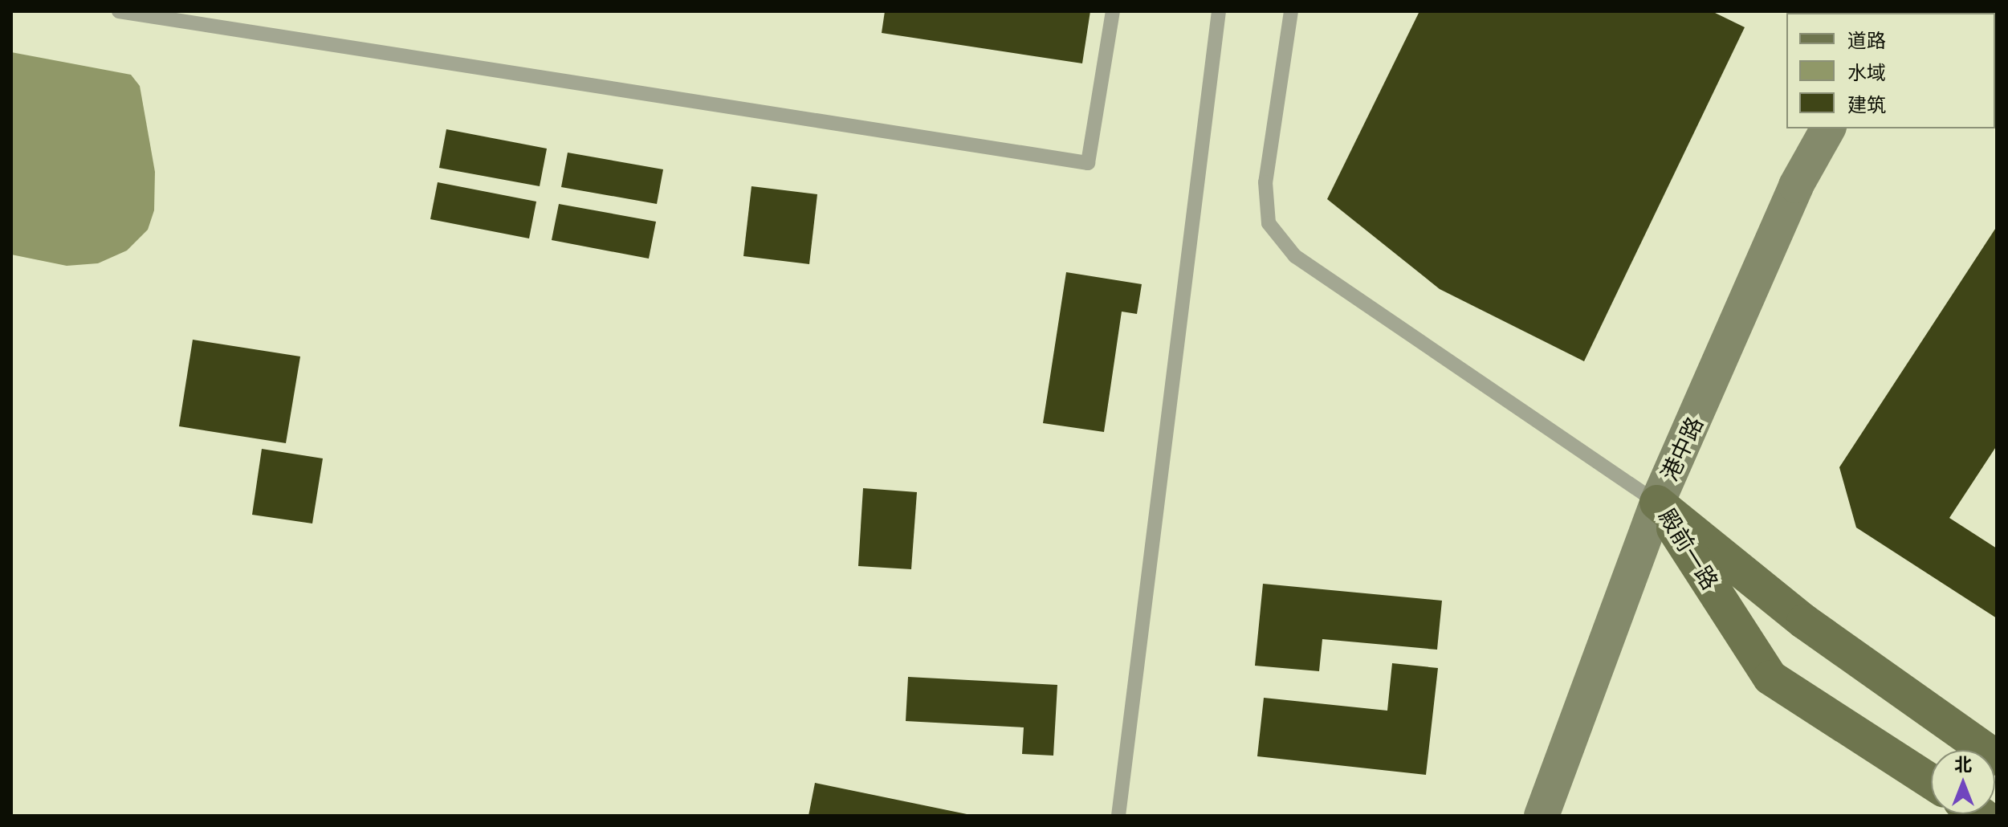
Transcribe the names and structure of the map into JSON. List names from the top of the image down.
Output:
{
  "streets": {
    "main road": ["殿前一路"],
    "street": ["港中路"]
  },
  "crossings": [
    ["港中路", "殿前一路"]
  ],
  "legend": ["道路", "水域", "建筑"],
  "north": "top"
}
